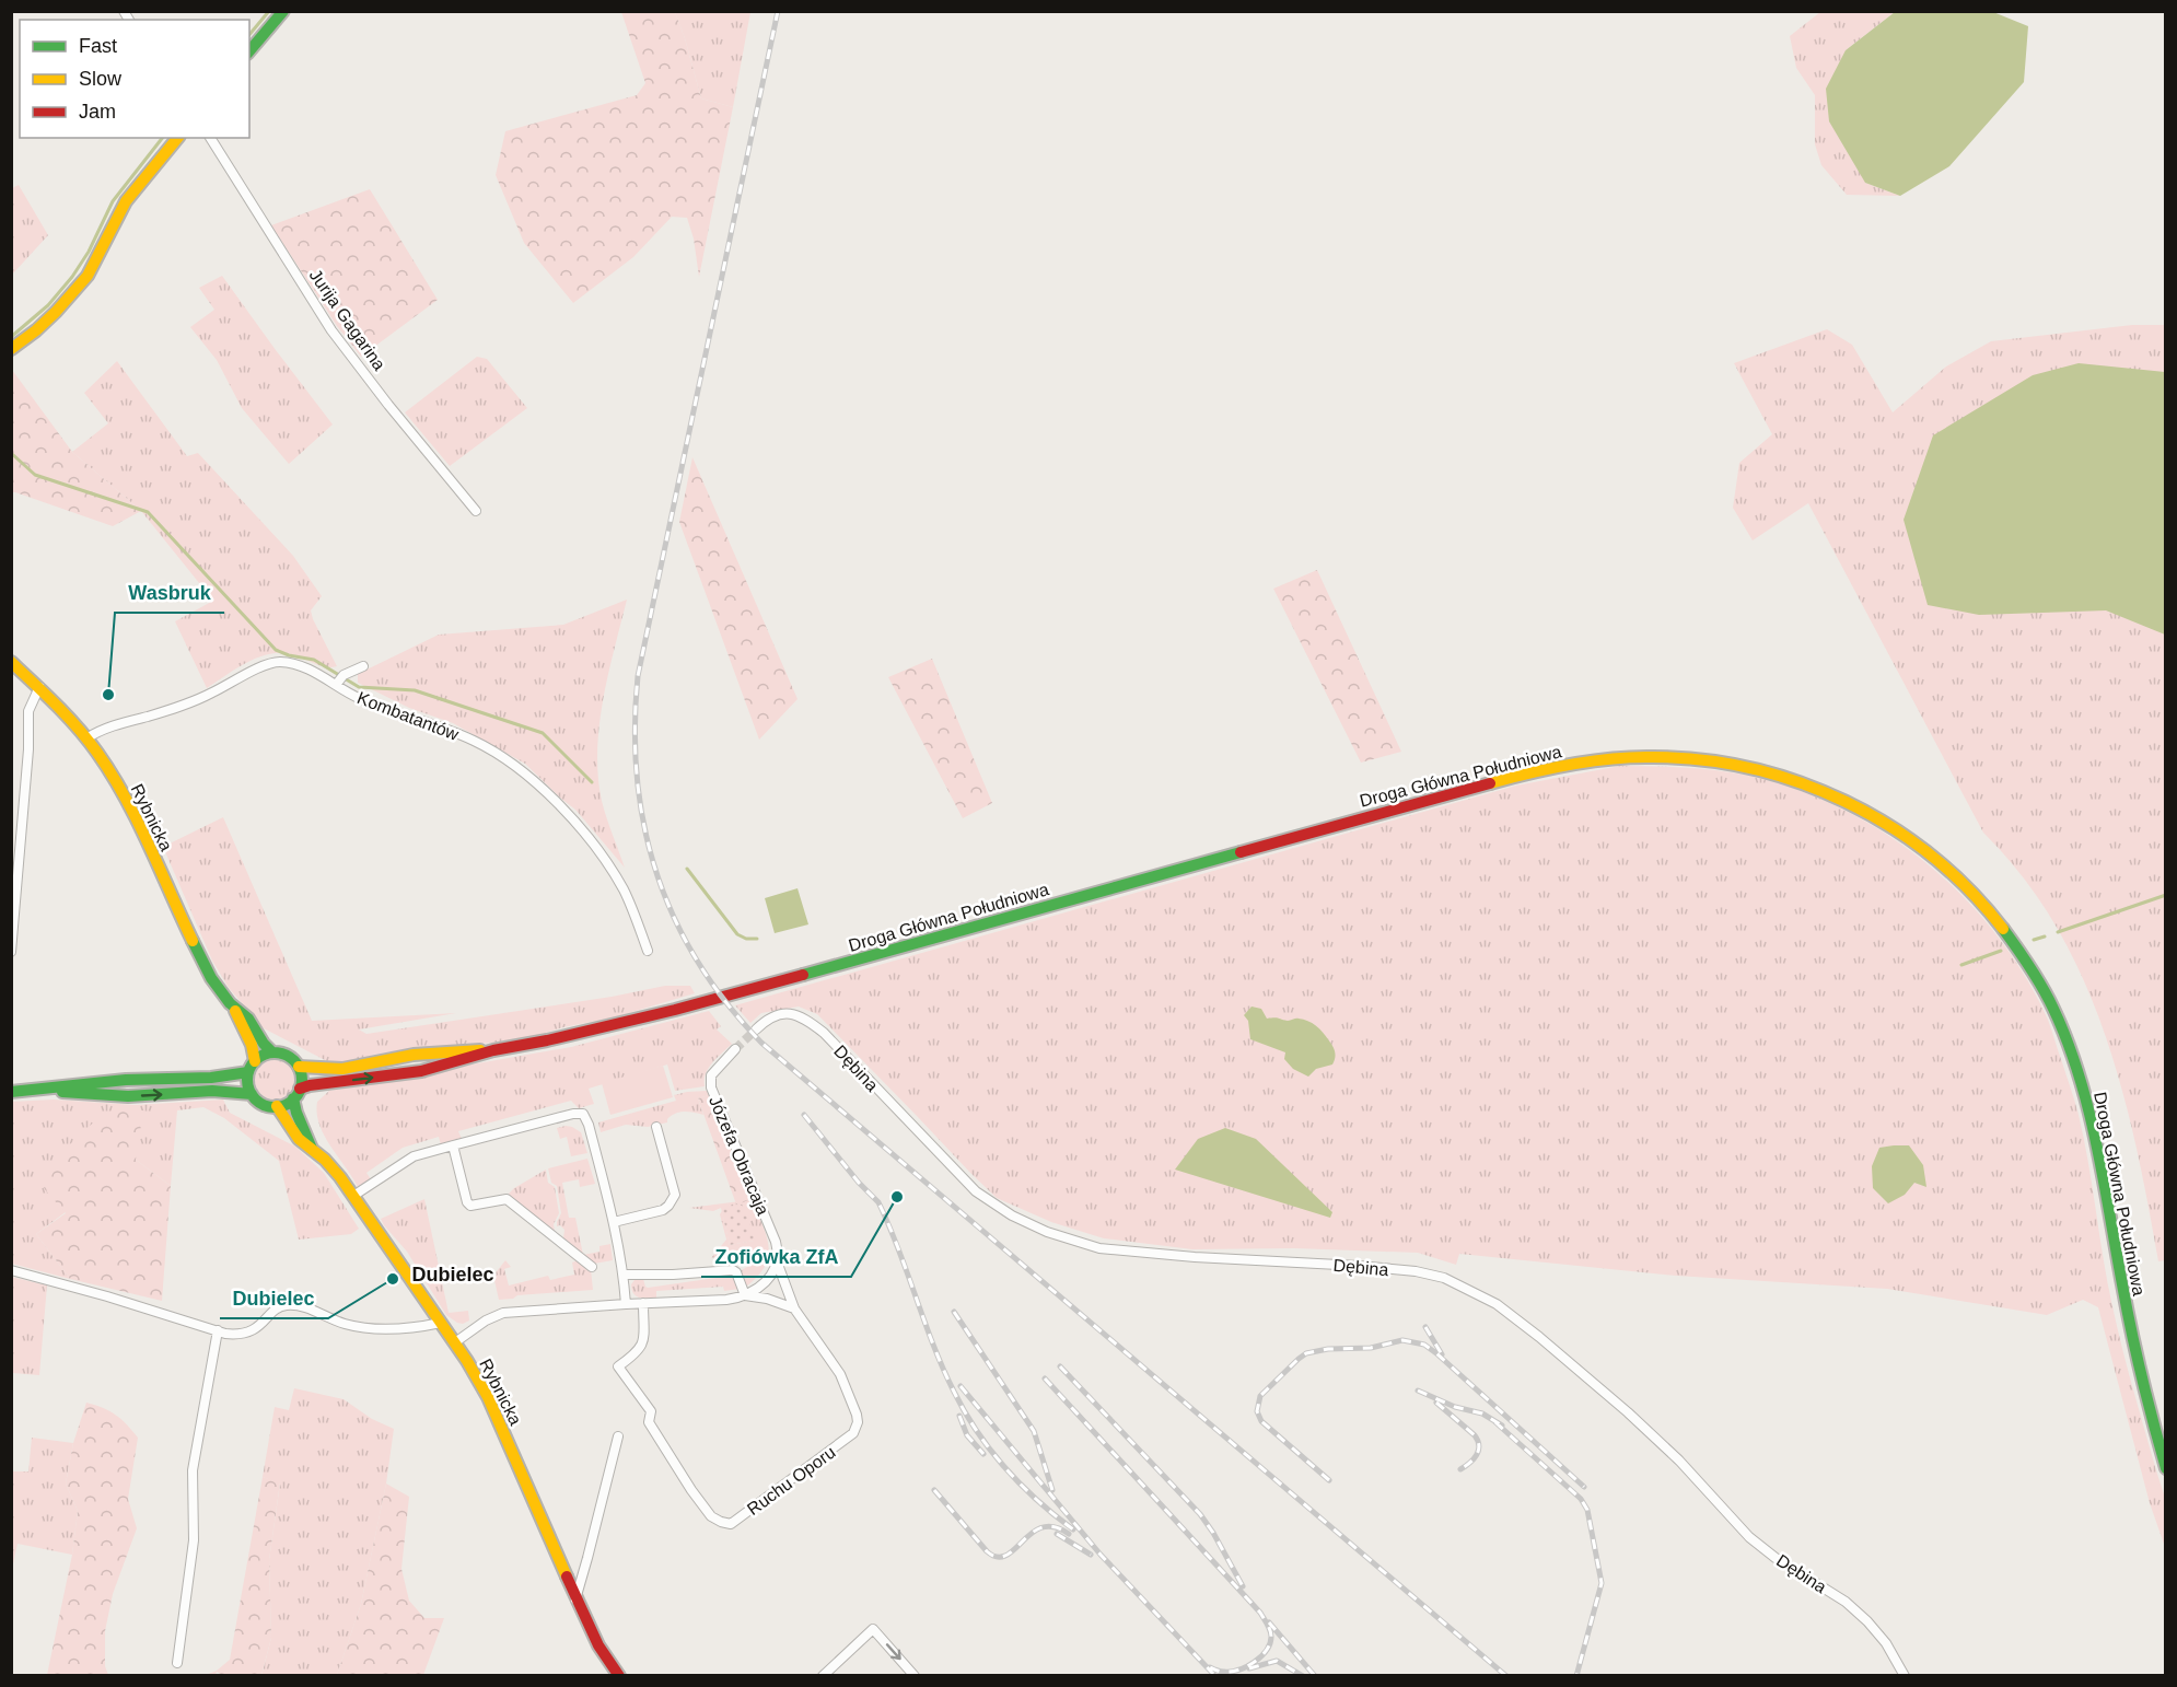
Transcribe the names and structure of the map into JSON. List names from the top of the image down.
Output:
{
  "streets": {
    "main road": ["Droga Główna Południowa", "Rybnicka"],
    "street": [
      "Jurija Gagarina",
      "Kombatantów",
      "Dębina",
      "Józefa Obracaja",
      "Ruchu Oporu"
    ]
  },
  "crossings": [
    ["Kombatantów", "Rybnicka"],
    ["Droga Główna Południowa", "Rybnicka"],
    ["Józefa Obracaja", "Ruchu Oporu"]
  ],
  "districts": ["Dubielec"],
  "places": ["Wasbruk", "Zofiówka ZfA", "Dubielec"],
  "legend": ["Fast", "Slow", "Jam"]
}
